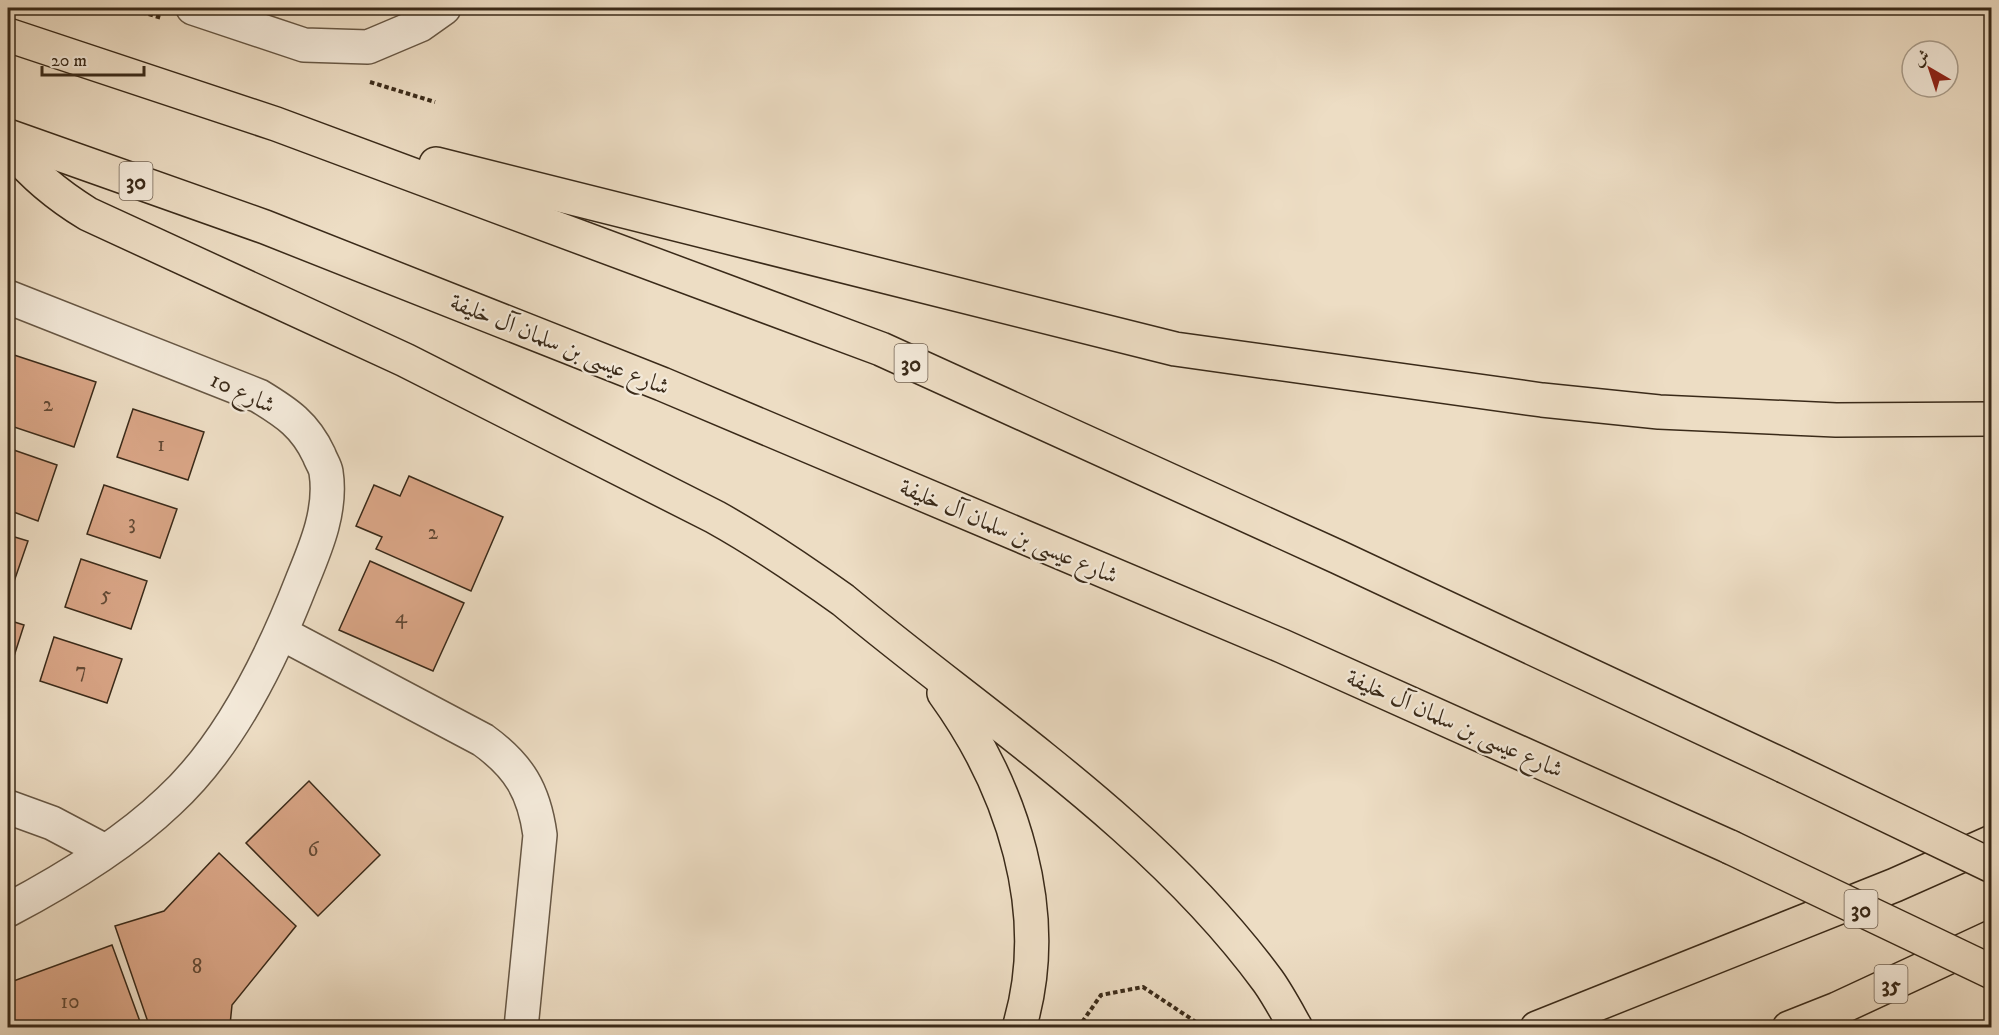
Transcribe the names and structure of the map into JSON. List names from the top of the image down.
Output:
{
  "streets": {
    "main road": ["30", "شارع عيسى بن سلمان آل خليفة", "35"],
    "street": ["شارع 10"]
  },
  "house_numbers": [
    "2",
    "1",
    "3",
    "2",
    "5",
    "4",
    "7",
    "6",
    "8",
    "10"
  ],
  "scale_bar": "20 m",
  "north": "top left"
}
